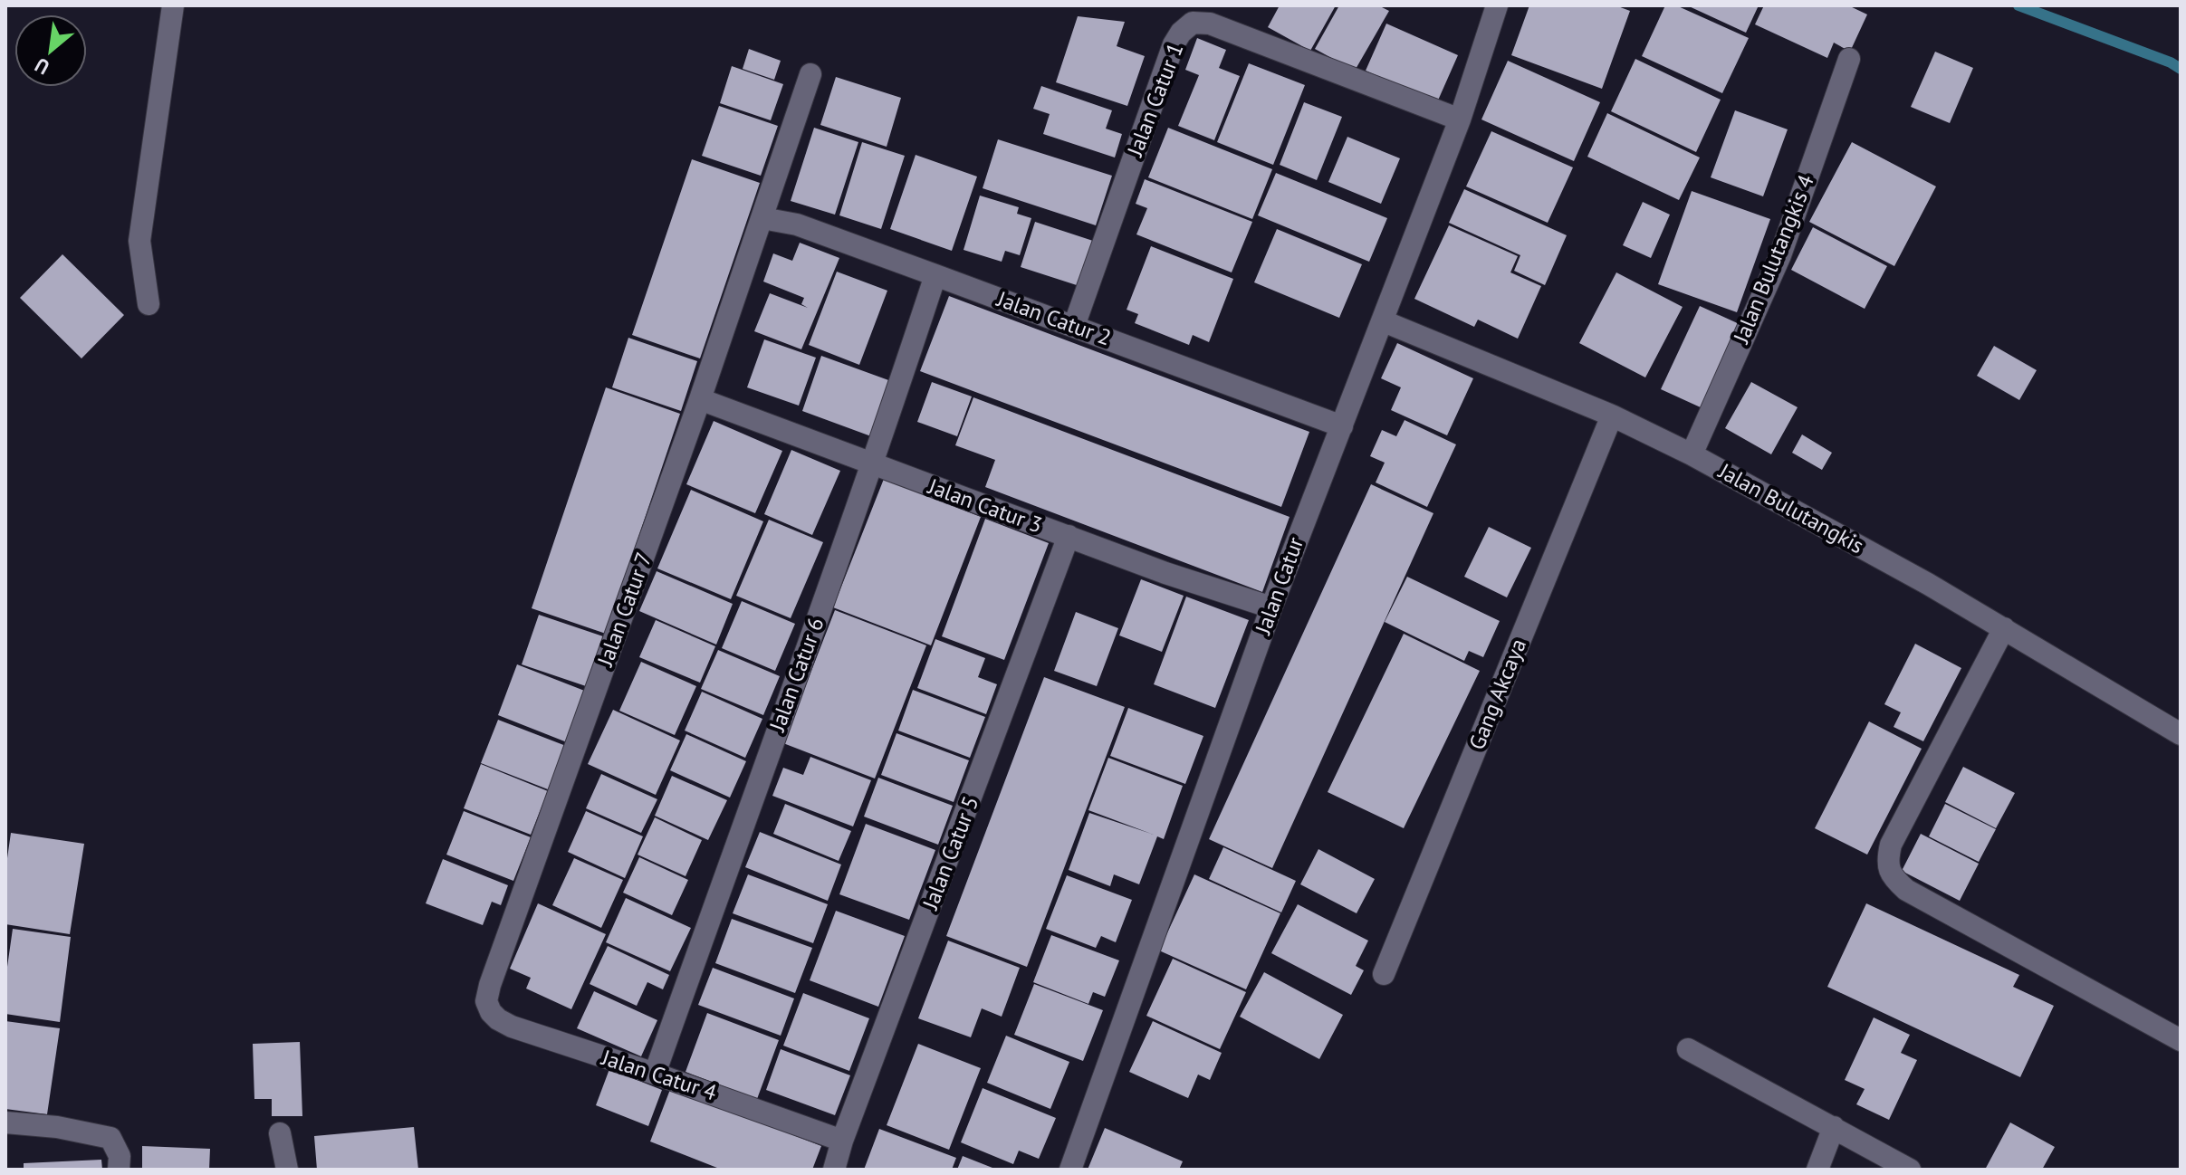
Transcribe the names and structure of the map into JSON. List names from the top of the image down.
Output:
{
  "streets": {
    "street": [
      "Jalan Catur 1",
      "Jalan Bulutangkis 4",
      "Jalan Catur 2",
      "Jalan Catur 3",
      "Jalan Bulutangkis",
      "Jalan Catur",
      "Jalan Catur 7",
      "Jalan Catur 6",
      "Gang Akcaya",
      "Jalan Catur 5",
      "Jalan Catur 4"
    ]
  },
  "crossings": [
    ["Jalan Catur 1", "Jalan Catur 2"],
    ["Jalan Catur 1", "Jalan Catur"],
    ["Jalan Bulutangkis 4", "Jalan Bulutangkis"],
    ["Jalan Catur 2", "Jalan Catur"],
    ["Jalan Catur 2", "Jalan Catur 7"],
    ["Jalan Catur 2", "Jalan Catur 6"],
    ["Jalan Catur 3", "Jalan Catur"],
    ["Jalan Catur 3", "Jalan Catur 7"],
    ["Jalan Catur 3", "Jalan Catur 6"],
    ["Jalan Catur 3", "Jalan Catur 5"],
    ["Jalan Bulutangkis", "Jalan Catur"],
    ["Jalan Bulutangkis", "Gang Akcaya"],
    ["Jalan Catur 7", "Jalan Catur 4"],
    ["Jalan Catur 6", "Jalan Catur 4"],
    ["Jalan Catur 5", "Jalan Catur 4"]
  ],
  "north": "bottom left"
}
